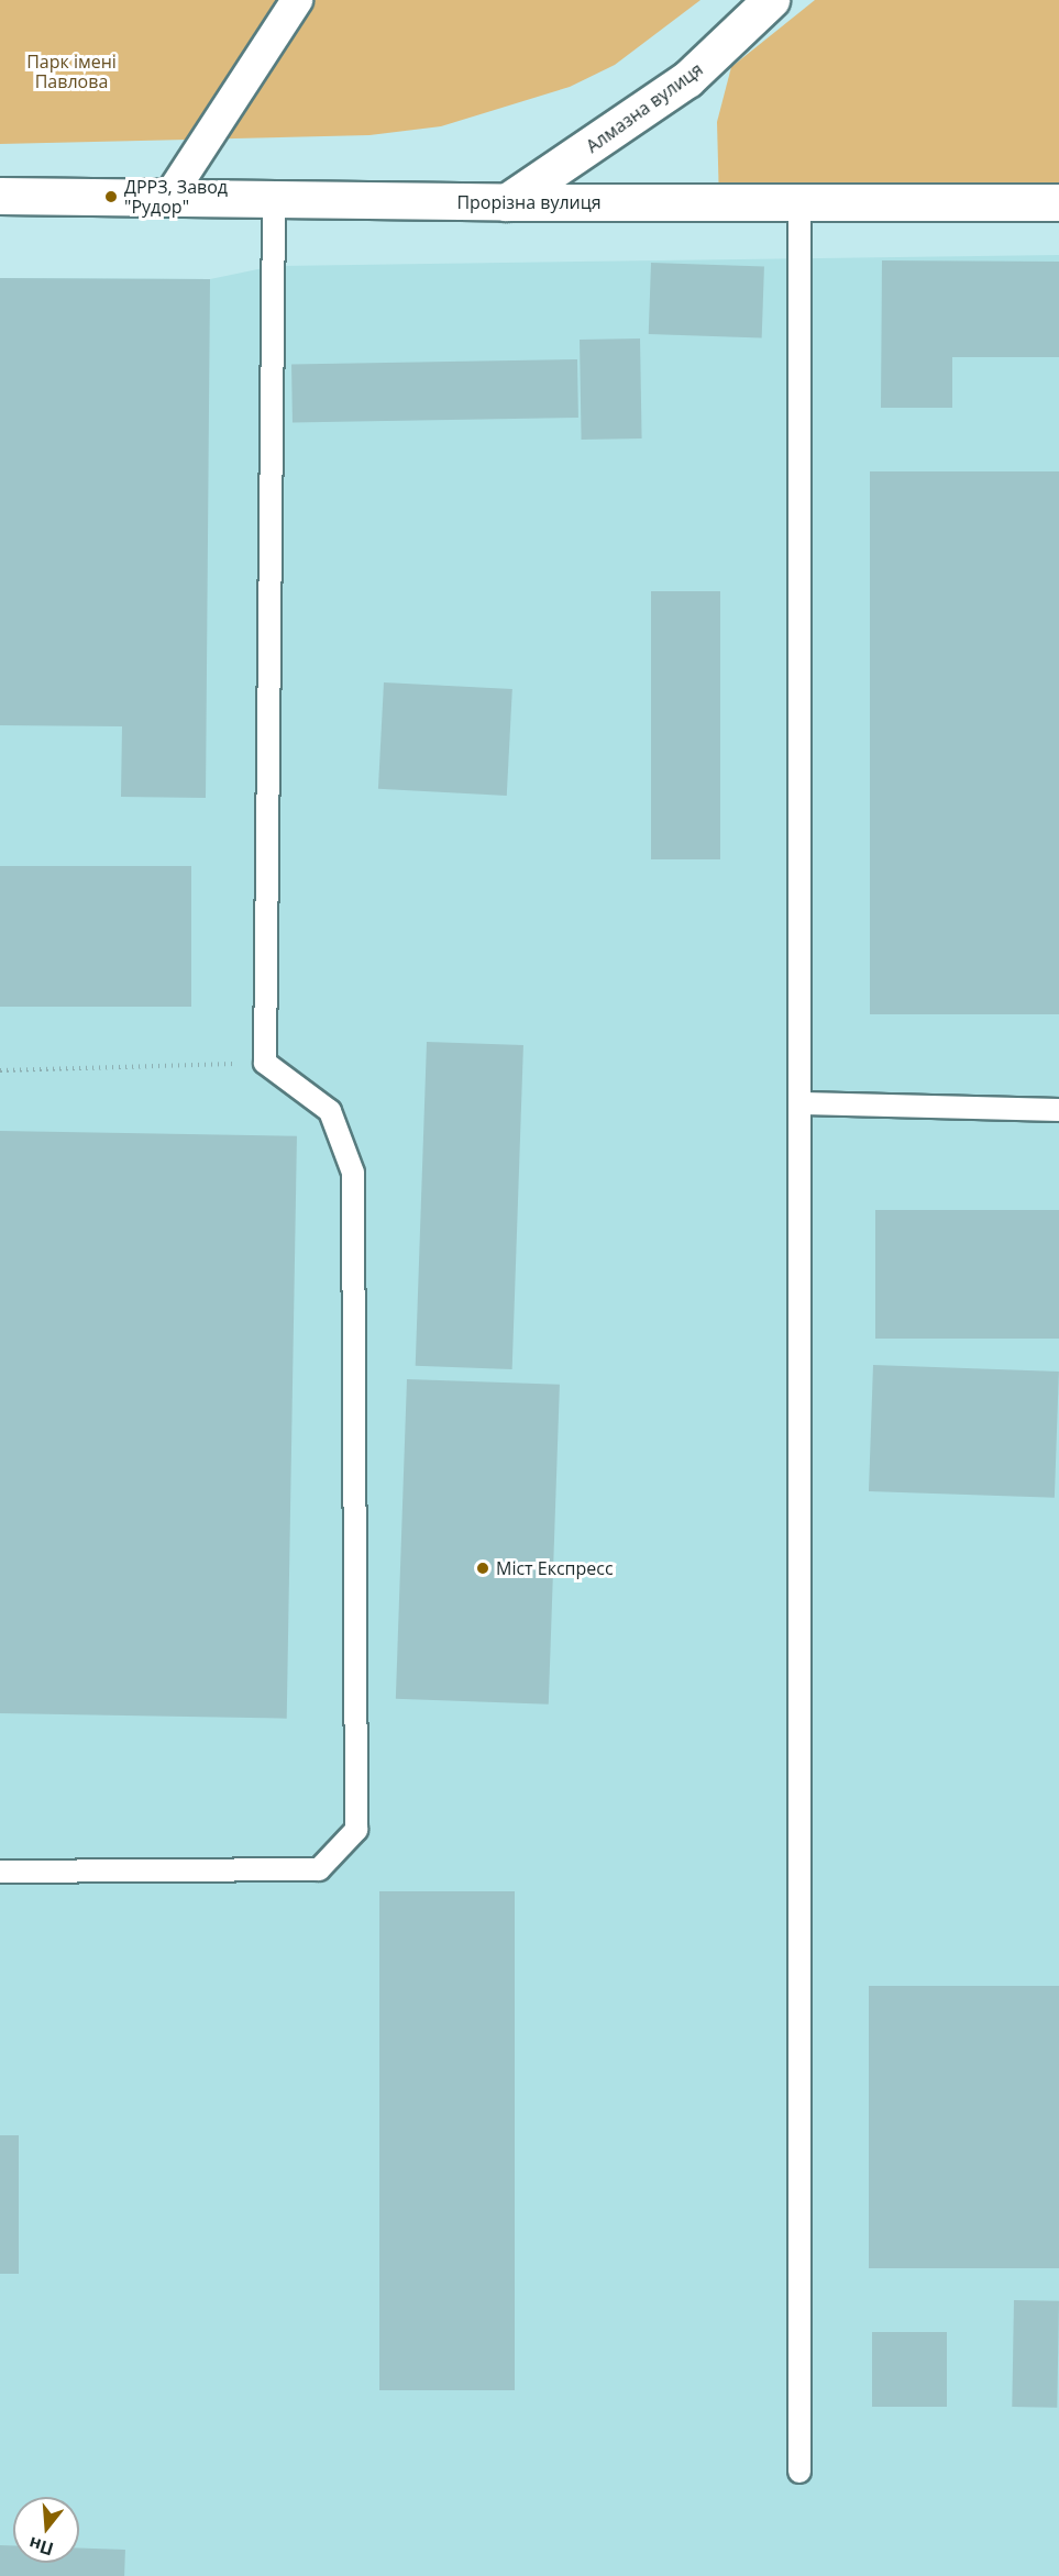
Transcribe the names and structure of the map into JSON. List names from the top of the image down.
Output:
{
  "streets": {
    "street": ["Алмазна вулиця", "Прорізна вулиця"]
  },
  "crossings": [
    ["Алмазна вулиця", "Прорізна вулиця"]
  ],
  "parks": ["Парк імені Павлова"],
  "places": ["ДРРЗ, Завод \"Рудор\"", "Міст Експресс"],
  "north": "bottom"
}
